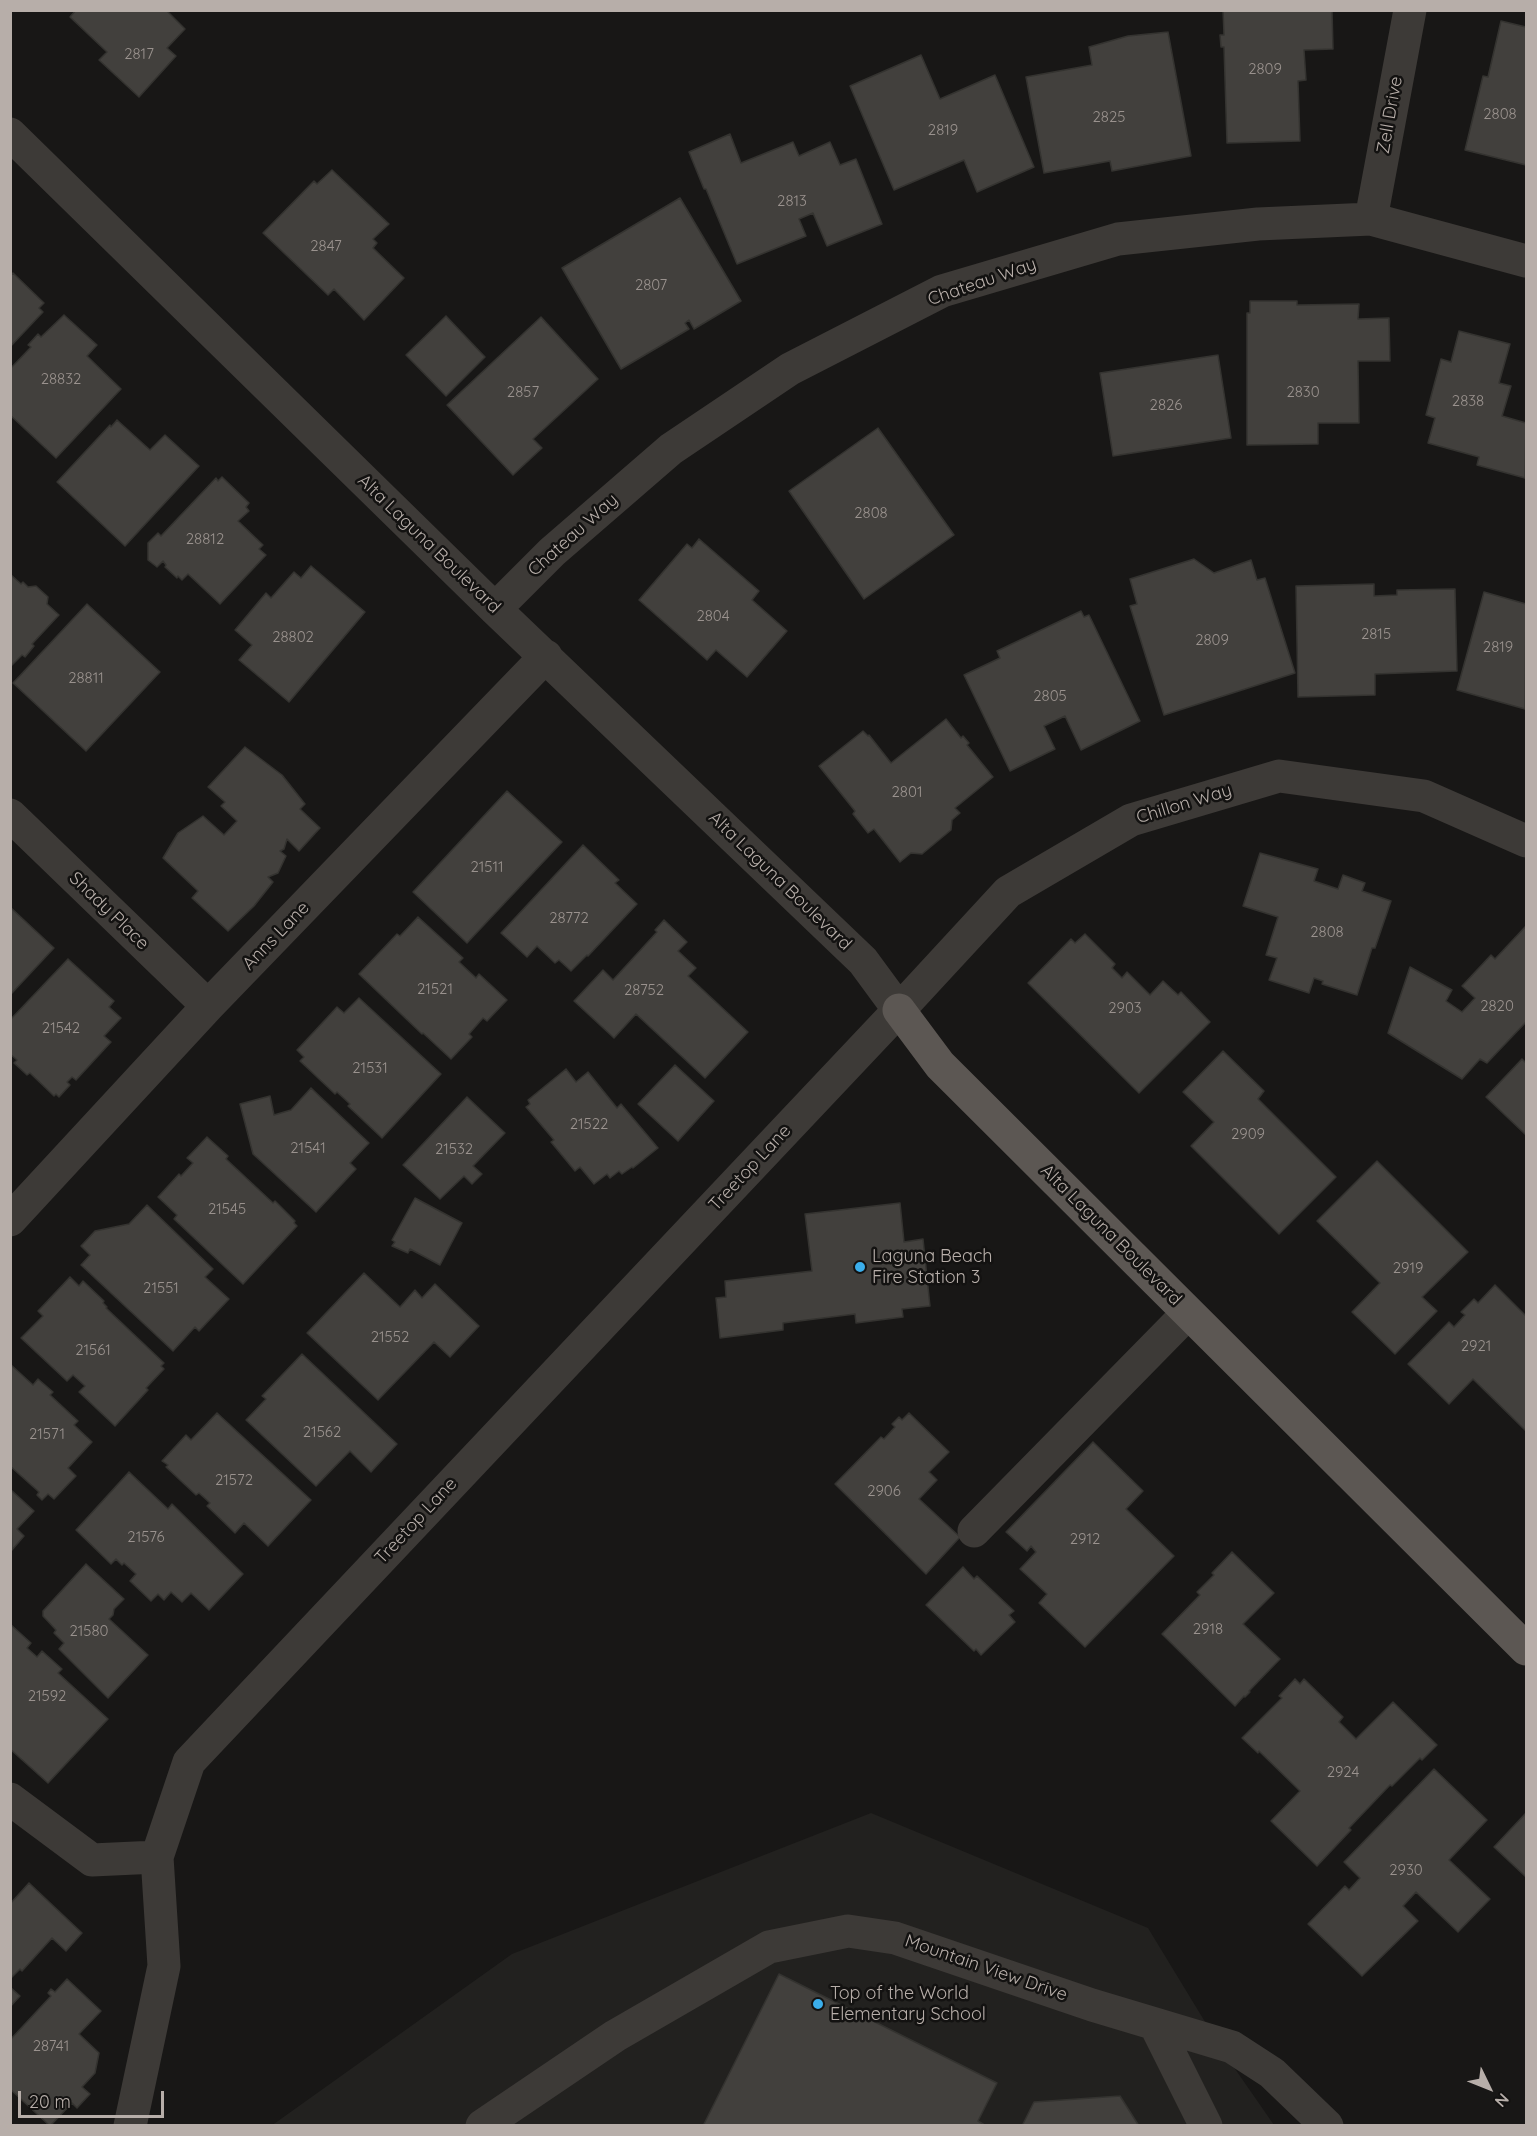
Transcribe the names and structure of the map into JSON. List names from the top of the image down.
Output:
{
  "streets": {
    "main road": ["Alta Laguna Boulevard"],
    "street": [
      "Zell Drive",
      "Chateau Way",
      "Chillon Way",
      "Shady Place",
      "Anns Lane",
      "Treetop Lane",
      "Mountain View Drive"
    ]
  },
  "crossings": [
    ["Zell Drive", "Chateau Way"],
    ["Chateau Way", "Alta Laguna Boulevard"],
    ["Alta Laguna Boulevard", "Chillon Way"],
    ["Alta Laguna Boulevard", "Anns Lane"],
    ["Alta Laguna Boulevard", "Treetop Lane"],
    ["Chillon Way", "Treetop Lane"],
    ["Shady Place", "Anns Lane"]
  ],
  "places": ["Laguna Beach Fire Station 3", "Top of the World Elementary School"],
  "house_numbers": [
    "2817",
    "2809",
    "2808",
    "2825",
    "2819",
    "2813",
    "2847",
    "2807",
    "28832",
    "2857",
    "2830",
    "2838",
    "2826",
    "2808",
    "28812",
    "2804",
    "2815",
    "28802",
    "2809",
    "2819",
    "28811",
    "2805",
    "2801",
    "21511",
    "28772",
    "2808",
    "21521",
    "28752",
    "2820",
    "2903",
    "21542",
    "21531",
    "21522",
    "2909",
    "21541",
    "21532",
    "21545",
    "2919",
    "21551",
    "21552",
    "2921",
    "21561",
    "21562",
    "21571",
    "21572",
    "2906",
    "21576",
    "2912",
    "2918",
    "21580",
    "21592",
    "2924",
    "2930",
    "28741"
  ],
  "scale_bar": "20 m",
  "north": "bottom right"
}
